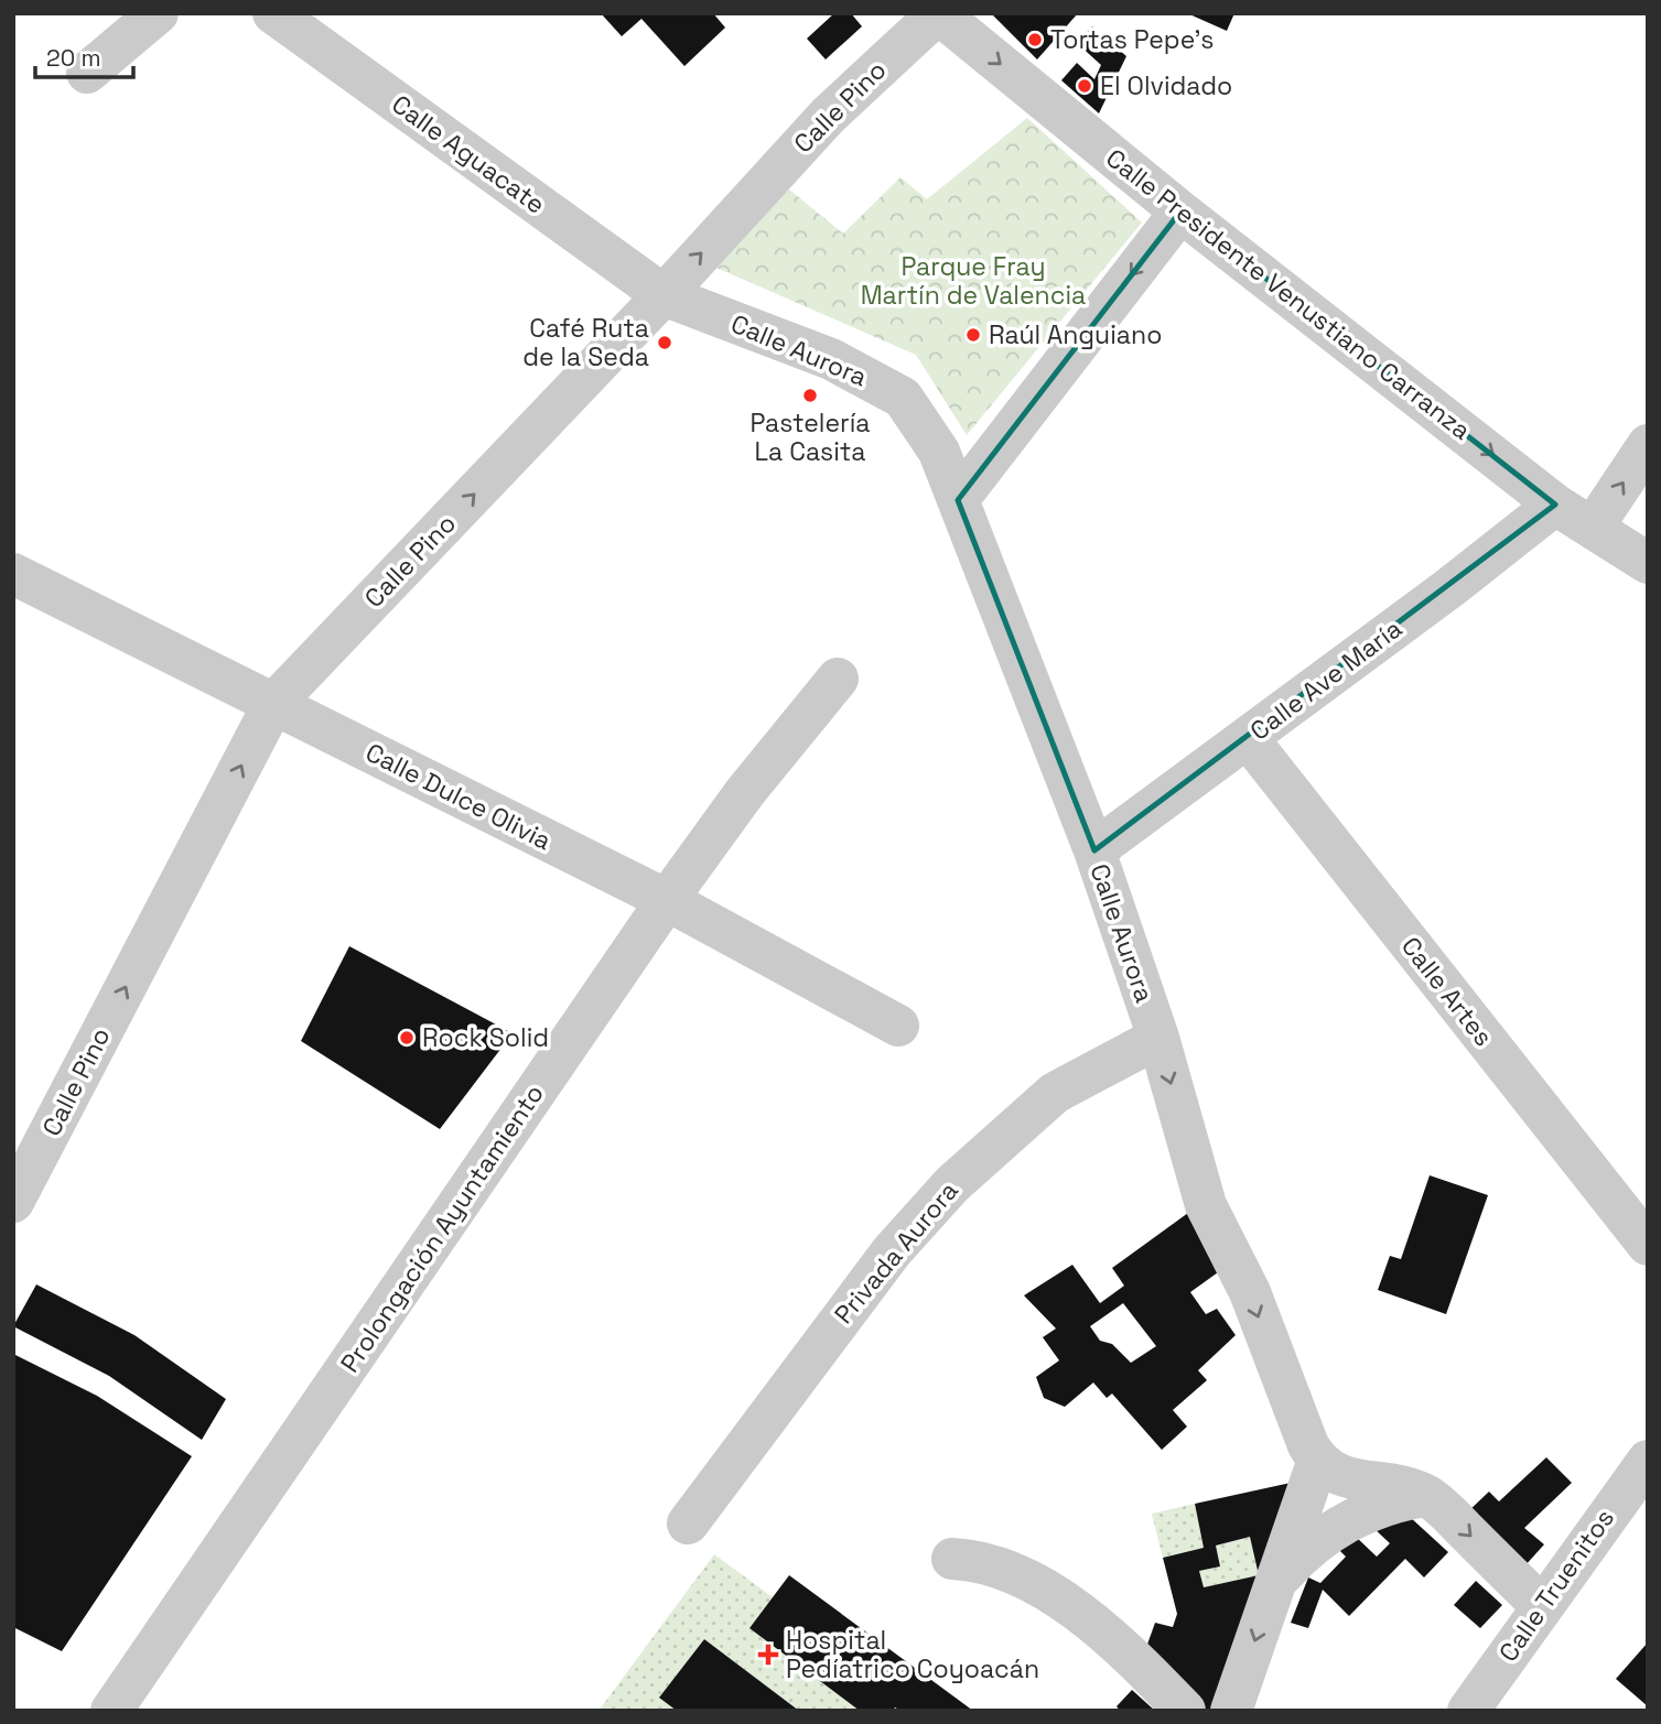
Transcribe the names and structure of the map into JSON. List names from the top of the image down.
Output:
{
  "streets": {
    "street": [
      "Calle Pino",
      "Calle Aguacate",
      "Calle Presidente Venustiano Carranza",
      "Calle Aurora",
      "Calle Ave María",
      "Calle Dulce Olivia",
      "Calle Artes",
      "Prolongación Ayuntamiento",
      "Privada Aurora",
      "Calle Truenitos"
    ]
  },
  "crossings": [
    ["Calle Pino", "Calle Aguacate"],
    ["Calle Pino", "Calle Presidente Venustiano Carranza"],
    ["Calle Pino", "Calle Aurora"],
    ["Calle Pino", "Calle Dulce Olivia"],
    ["Calle Aguacate", "Calle Aurora"],
    ["Calle Presidente Venustiano Carranza", "Calle Ave María"],
    ["Calle Aurora", "Calle Ave María"],
    ["Calle Aurora", "Privada Aurora"],
    ["Calle Ave María", "Calle Artes"],
    ["Calle Dulce Olivia", "Prolongación Ayuntamiento"]
  ],
  "one_way": ["Calle Pino", "Calle Presidente Venustiano Carranza"],
  "parks": ["Parque Fray Martín de Valencia"],
  "places": {
    "other": [
      "Tortas Pepe's",
      "El Olvidado",
      "Raúl Anguiano",
      "Café Ruta de la Seda",
      "Pastelería La Casita",
      "Rock Solid"
    ],
    "health": ["Hospital Pedíatrico Coyoacán"]
  },
  "scale_bar": "20 m"
}
